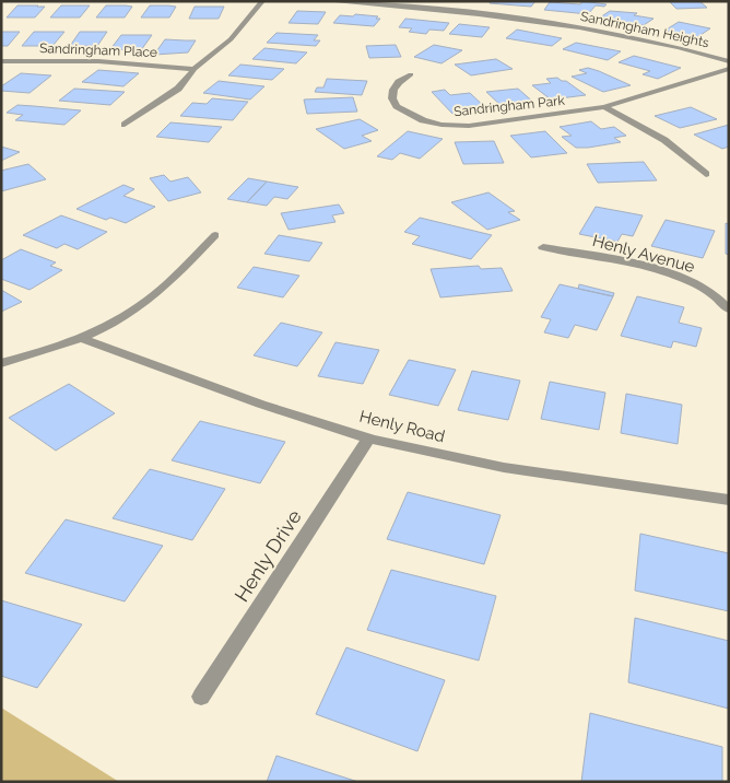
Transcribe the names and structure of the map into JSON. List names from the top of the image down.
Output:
{
  "streets": {
    "street": [
      "Sandringham Heights",
      "Sandringham Place",
      "Sandringham Park",
      "Henly Avenue",
      "Henly Road",
      "Henly Drive"
    ]
  },
  "crossings": [
    ["Henly Road", "Henly Drive"]
  ]
}
